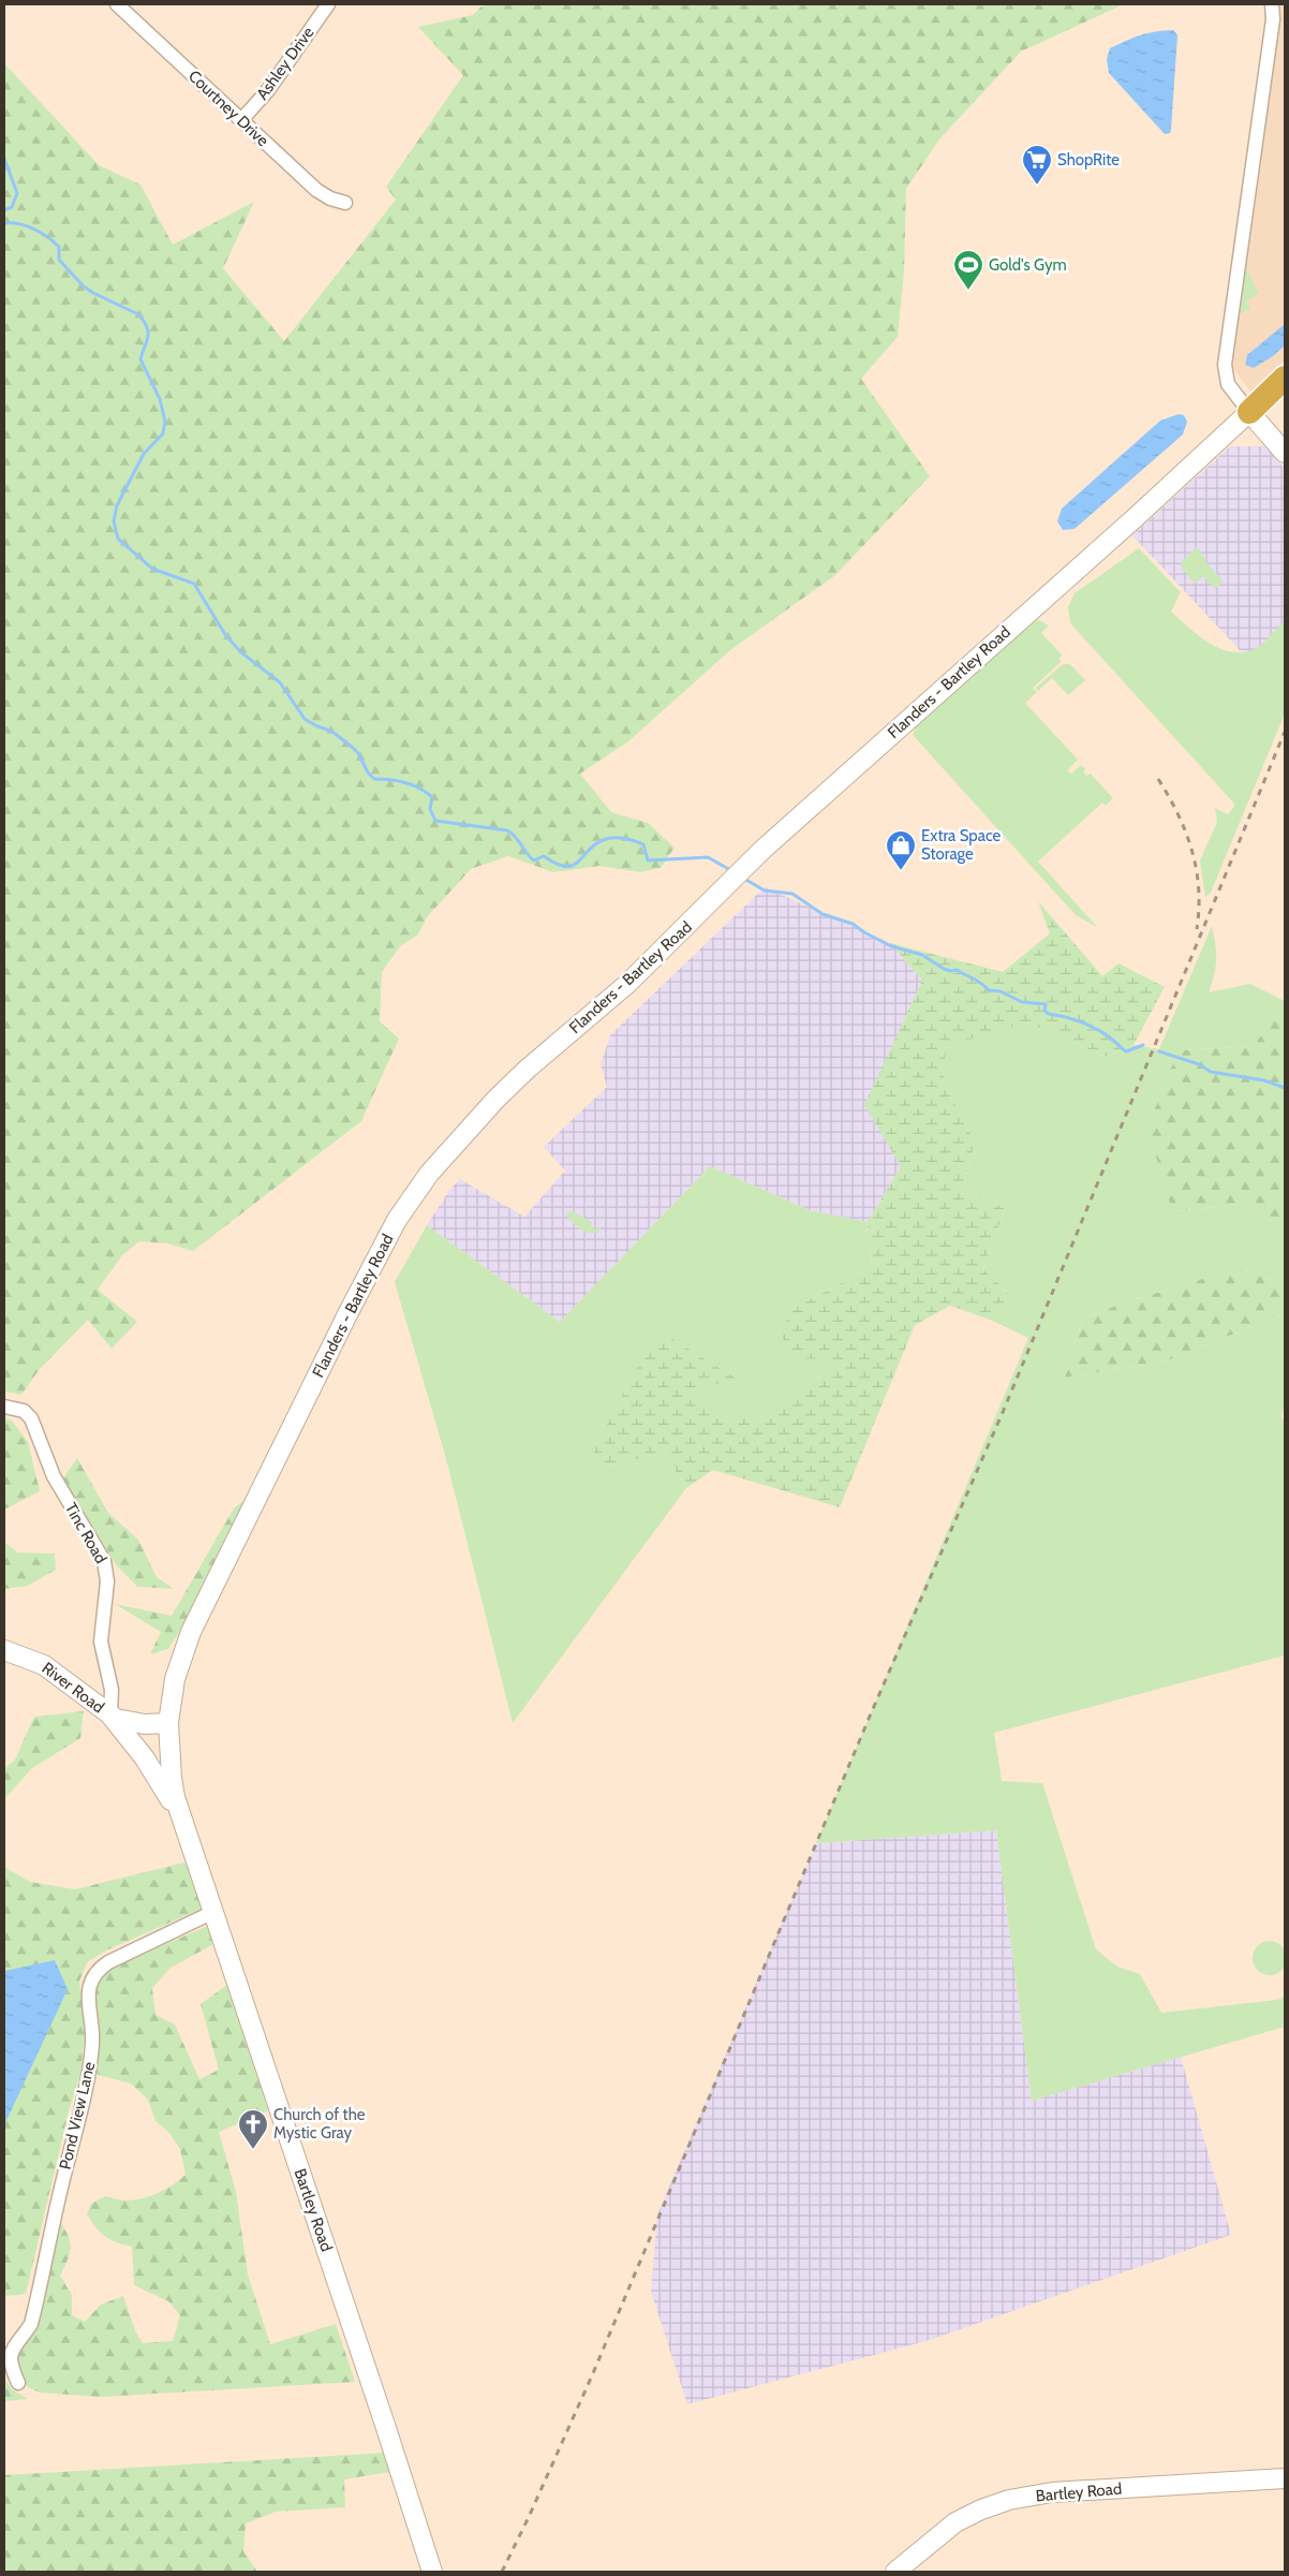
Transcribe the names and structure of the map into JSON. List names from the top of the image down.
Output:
{
  "streets": {
    "main road": ["Flanders - Bartley Road", "River Road", "Bartley Road"],
    "street": [
      "Ashley Drive",
      "Courtney Drive",
      "Tinc Road",
      "Pond View Lane"
    ]
  },
  "crossings": [
    ["Ashley Drive", "Courtney Drive"],
    ["Flanders - Bartley Road", "River Road"],
    ["Flanders - Bartley Road", "Bartley Road"],
    ["Tinc Road", "River Road"],
    ["River Road", "Bartley Road"],
    ["Pond View Lane", "Bartley Road"]
  ],
  "places": {
    "supermarket": ["ShopRite"],
    "sports": ["Gold's Gym"],
    "shop": ["Extra Space Storage"],
    "church": ["Church of the Mystic Gray"]
  }
}
